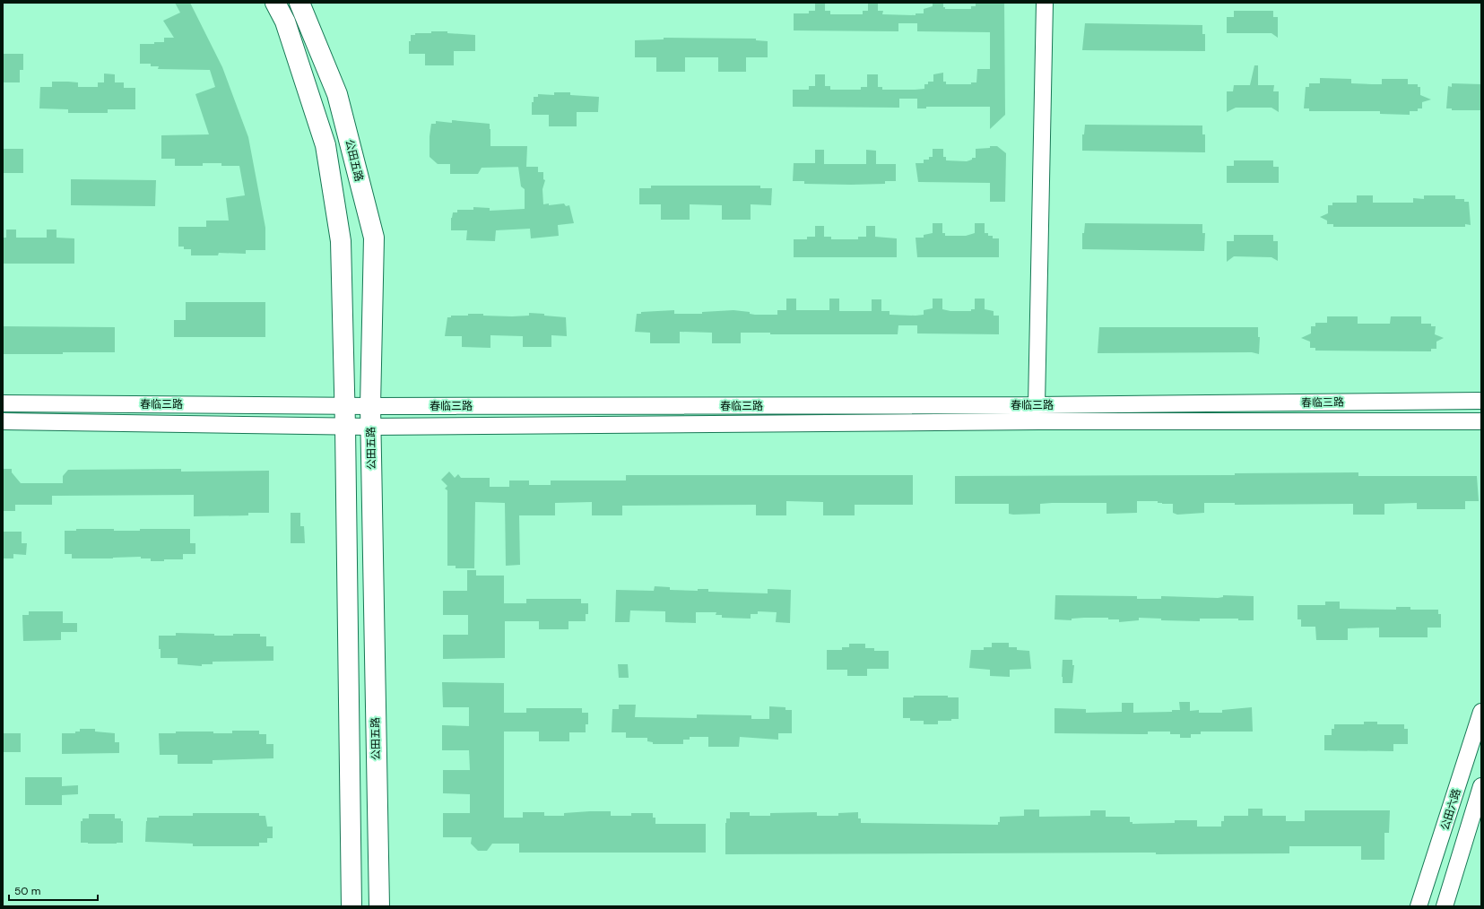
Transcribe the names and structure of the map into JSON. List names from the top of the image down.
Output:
{
  "streets": {
    "main road": ["公田五路"],
    "street": ["春临三路", "公田六路"]
  },
  "crossings": [
    ["公田五路", "春临三路"]
  ],
  "scale_bar": "50 m"
}
